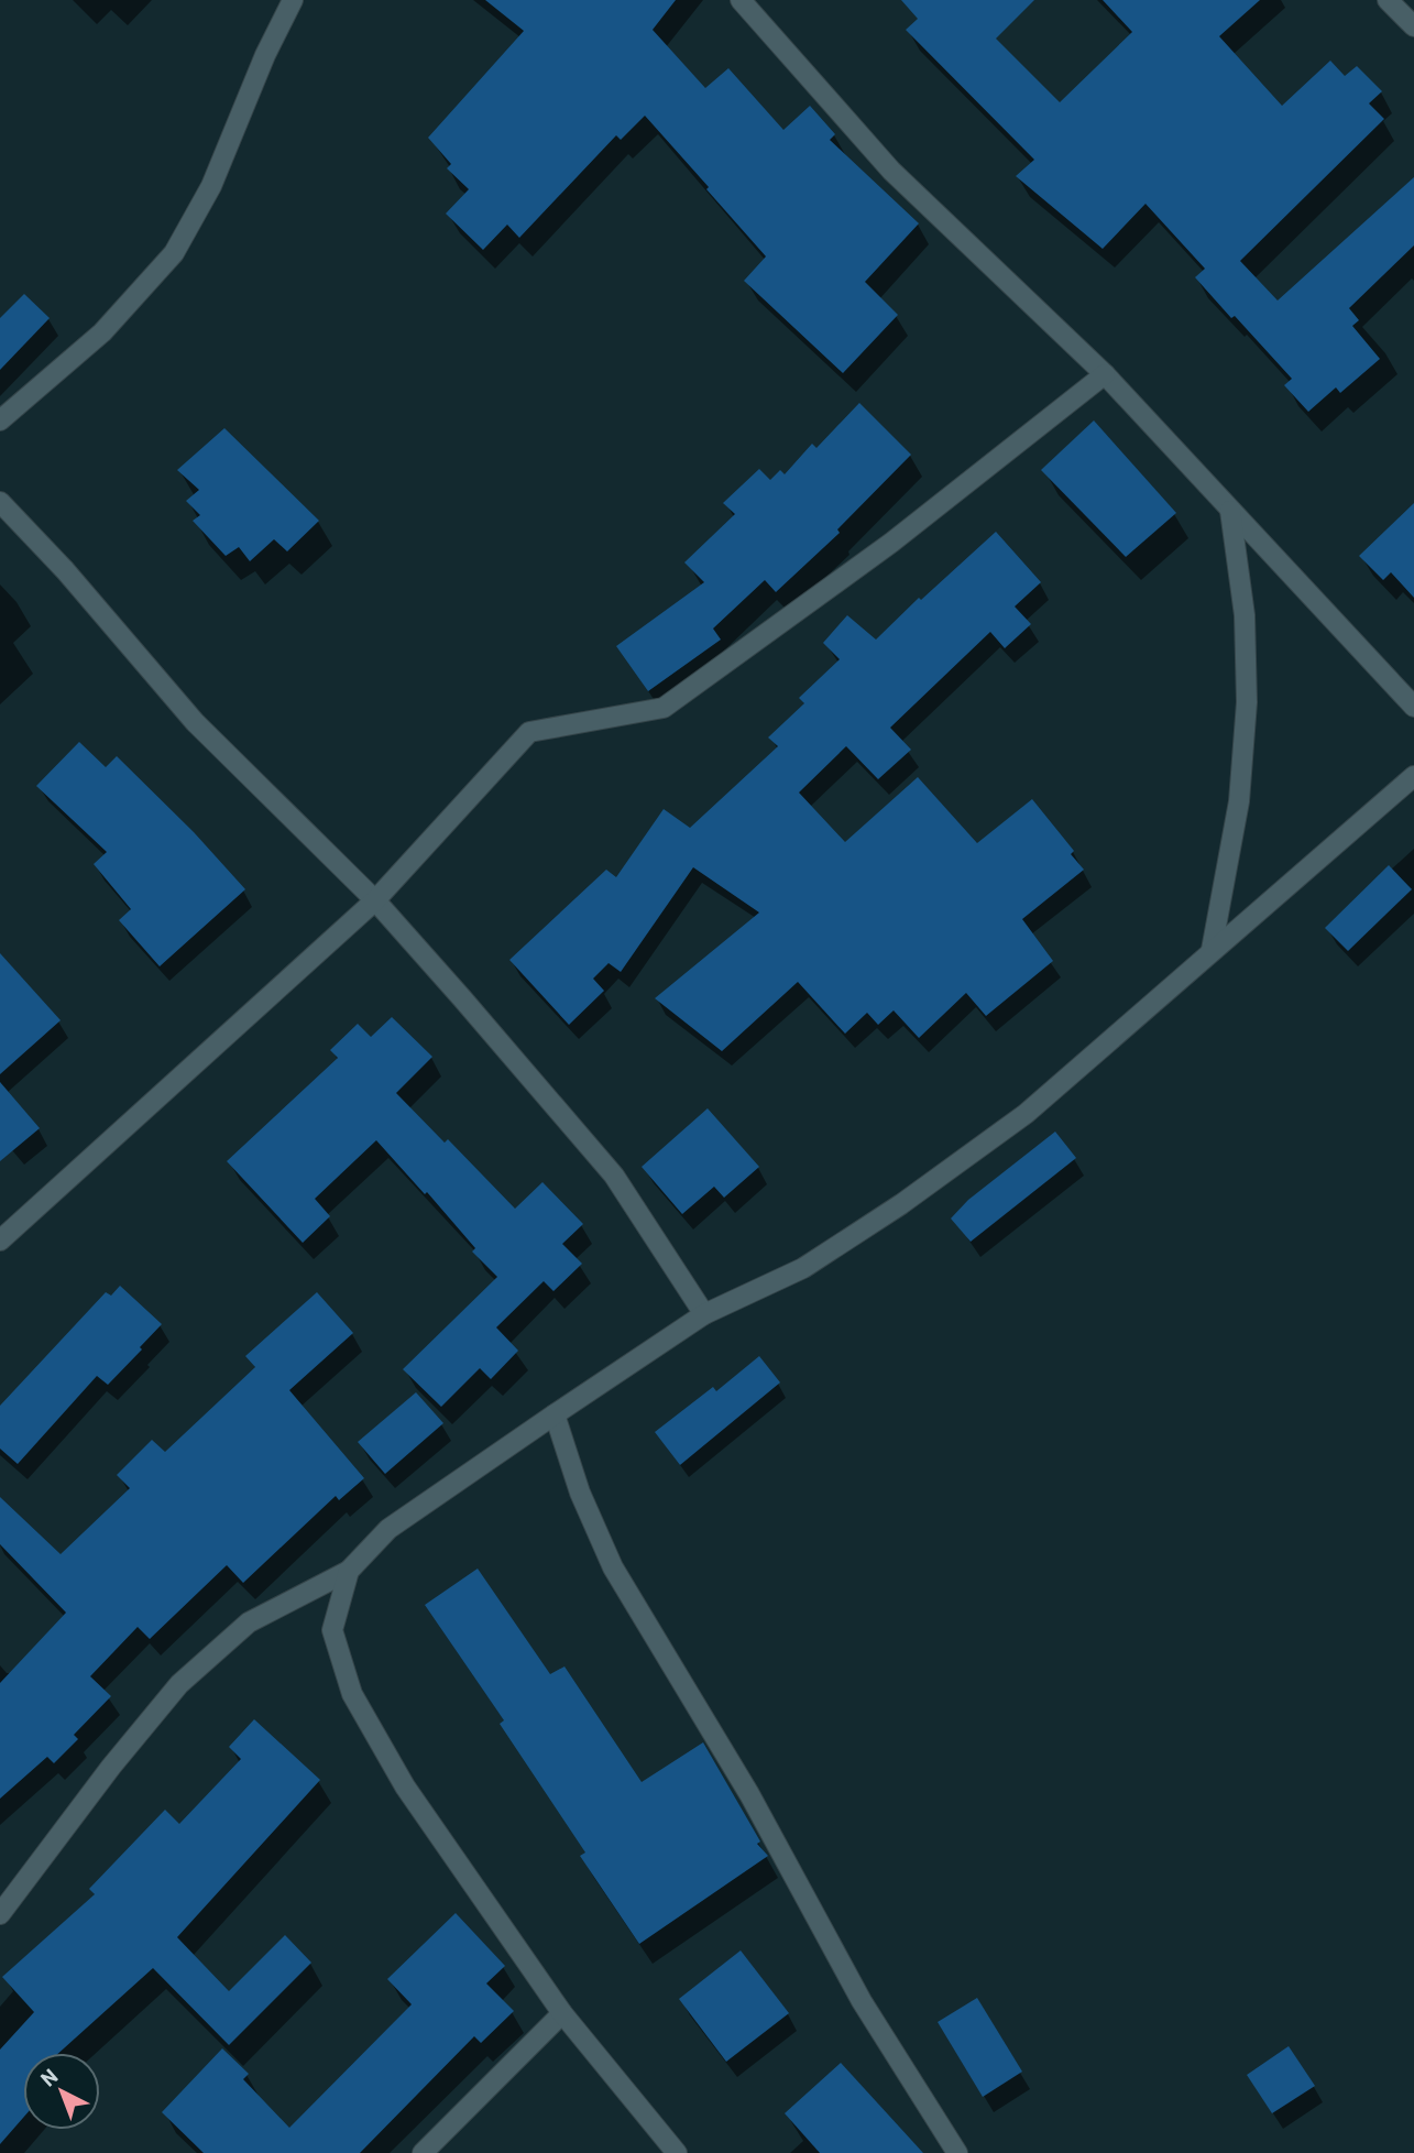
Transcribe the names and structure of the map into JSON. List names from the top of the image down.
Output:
{
  "north": "top left"
}
